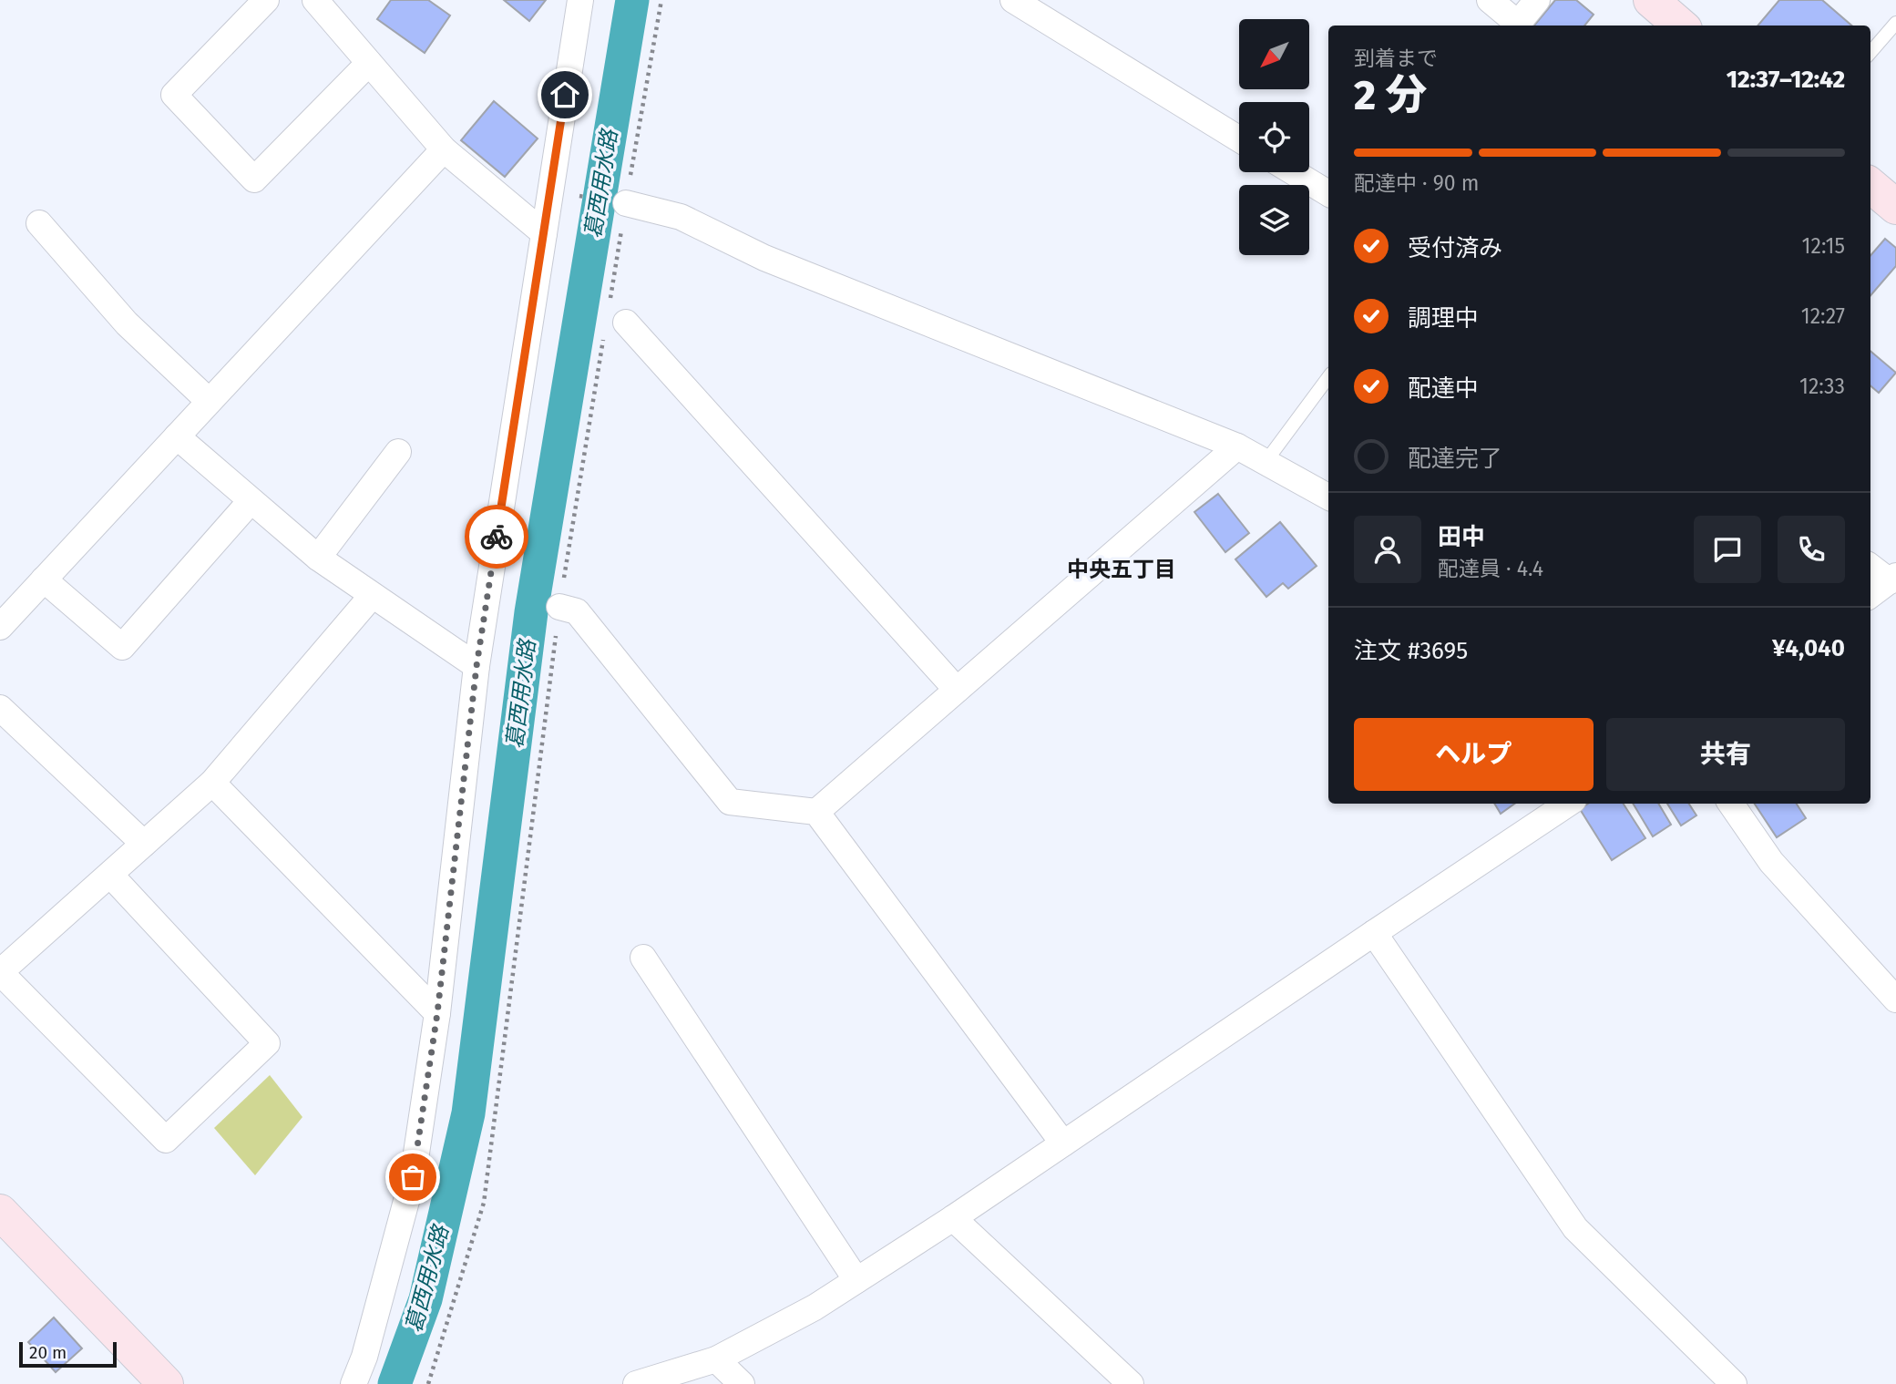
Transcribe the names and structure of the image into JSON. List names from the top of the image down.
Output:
{
  "districts": ["中央五丁目"],
  "water": ["葛西用水路"],
  "scale_bar": "20 m",
  "north": "bottom left",
  "page": {
    "heading": ["2 分", "到着まで", "12:37–12:42"],
    "panel": [
      "田中",
      "配達員 · 4.4",
      "注文 #3695",
      "¥4,040"
    ],
    "bar": "配達中 · 90 m",
    "list": [
      ["受付済み", "12:15"],
      ["調理中", "12:27"],
      ["配達中", "12:33"],
      "配達完了"
    ],
    "buttons": ["ヘルプ", "共有"],
    "scale": "20 m"
  }
}
